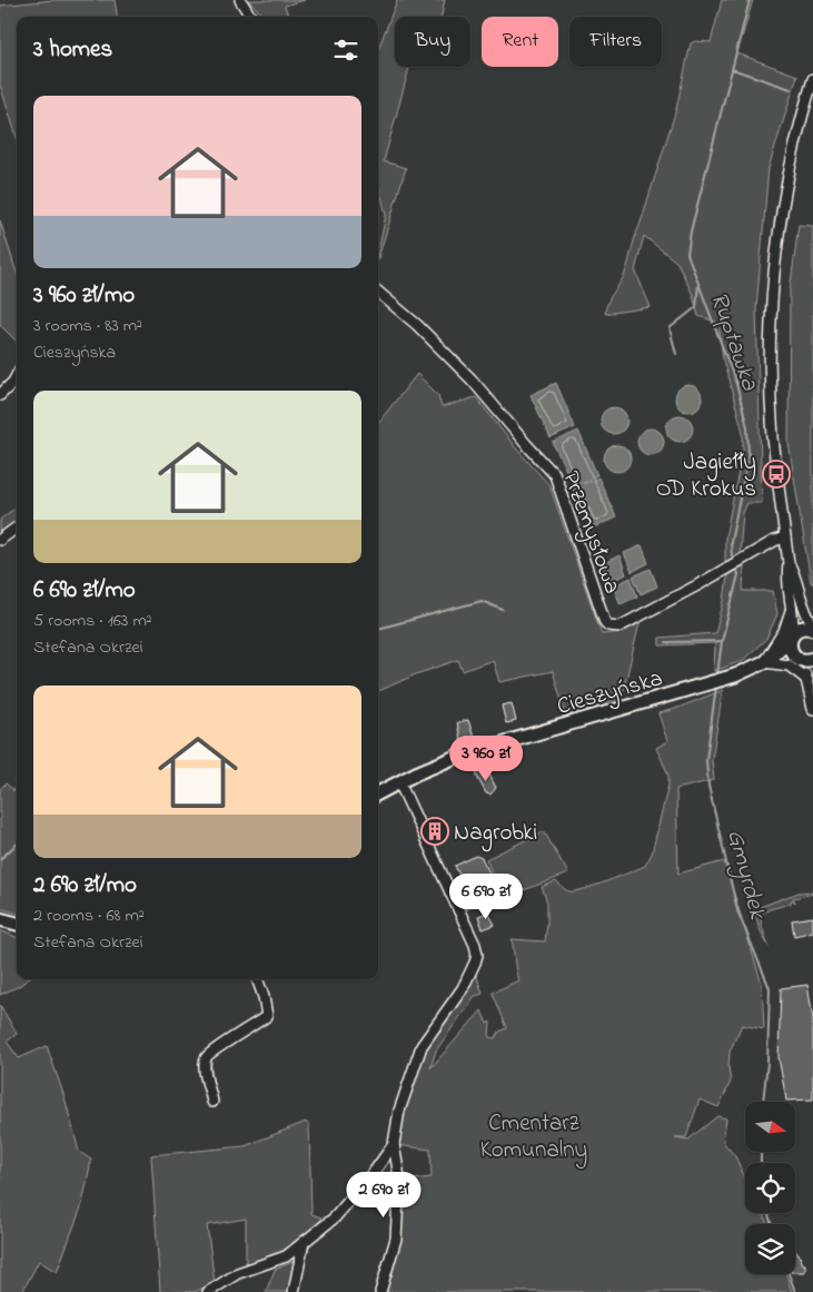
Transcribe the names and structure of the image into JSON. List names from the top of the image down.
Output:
{
  "streets": {
    "main road": ["Cieszyńska"],
    "street": ["Przemysłowa"]
  },
  "water": ["Ruptawka", "Gmyrdek"],
  "parks": ["Cmentarz Komunalny"],
  "places": {
    "bus stop": ["Jagiełły OD Krokus"],
    "building": ["Nagrobki"]
  },
  "north": "right",
  "page": {
    "chip": ["Buy", "Rent", "Filters"],
    "heading": "3 homes",
    "list": [
      {
        "name": "3 960 zł/mo",
        "note": "3 rooms · 83 m² · Cieszyńska"
      },
      {
        "name": "6 690 zł/mo",
        "note": "5 rooms · 163 m² · Stefana Okrzei"
      },
      {
        "name": "2 690 zł/mo",
        "note": "2 rooms · 68 m² · Stefana Okrzei"
      }
    ],
    "price": ["3 960 zł", "6 690 zł", "2 690 zł"]
  }
}
